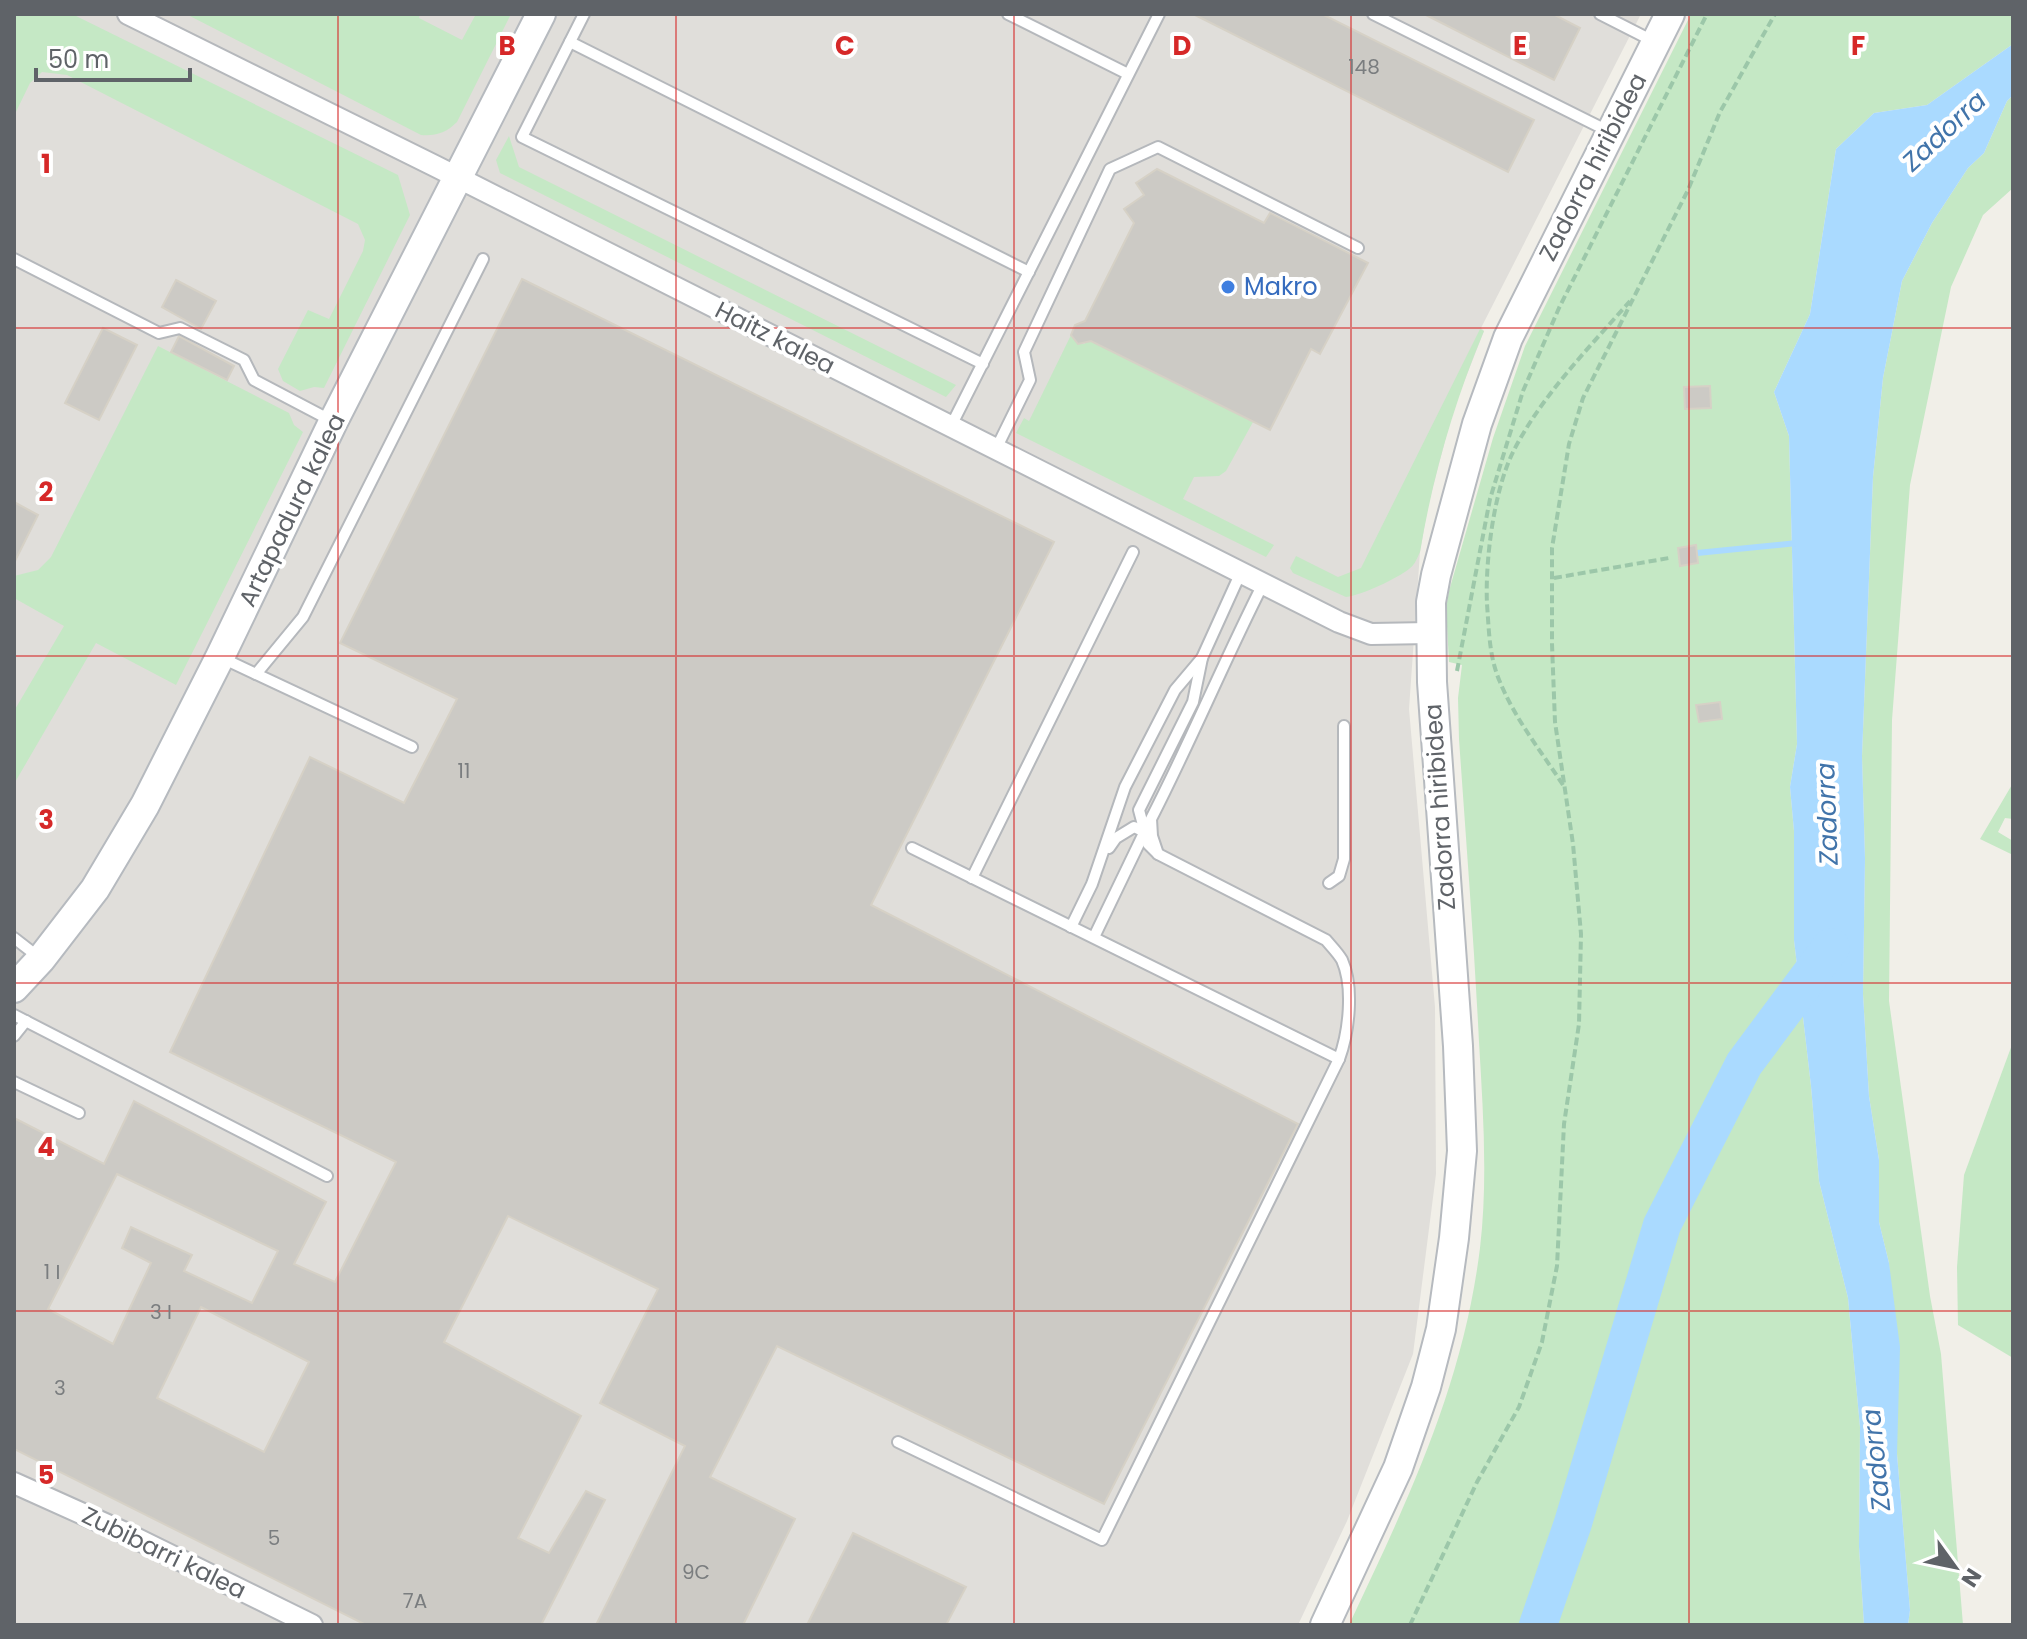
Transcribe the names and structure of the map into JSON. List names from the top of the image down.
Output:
{
  "streets": {
    "main road": ["Zadorra hiribidea", "Artapadura kalea"],
    "street": ["Haitz kalea", "Zubibarri kalea"]
  },
  "crossings": [
    ["Zadorra hiribidea", "Haitz kalea"],
    ["Haitz kalea", "Artapadura kalea"]
  ],
  "water": ["Zadorra"],
  "places": ["Makro"],
  "house_numbers": [
    "148",
    "11",
    "1 I",
    "3 I",
    "3",
    "5",
    "9C",
    "7A"
  ],
  "scale_bar": "50 m",
  "north": "bottom right",
  "grid": {
    "columns": [
      "B",
      "C",
      "D",
      "E",
      "F"
    ],
    "rows": [
      "1",
      "2",
      "3",
      "4",
      "5"
    ]
  }
}
